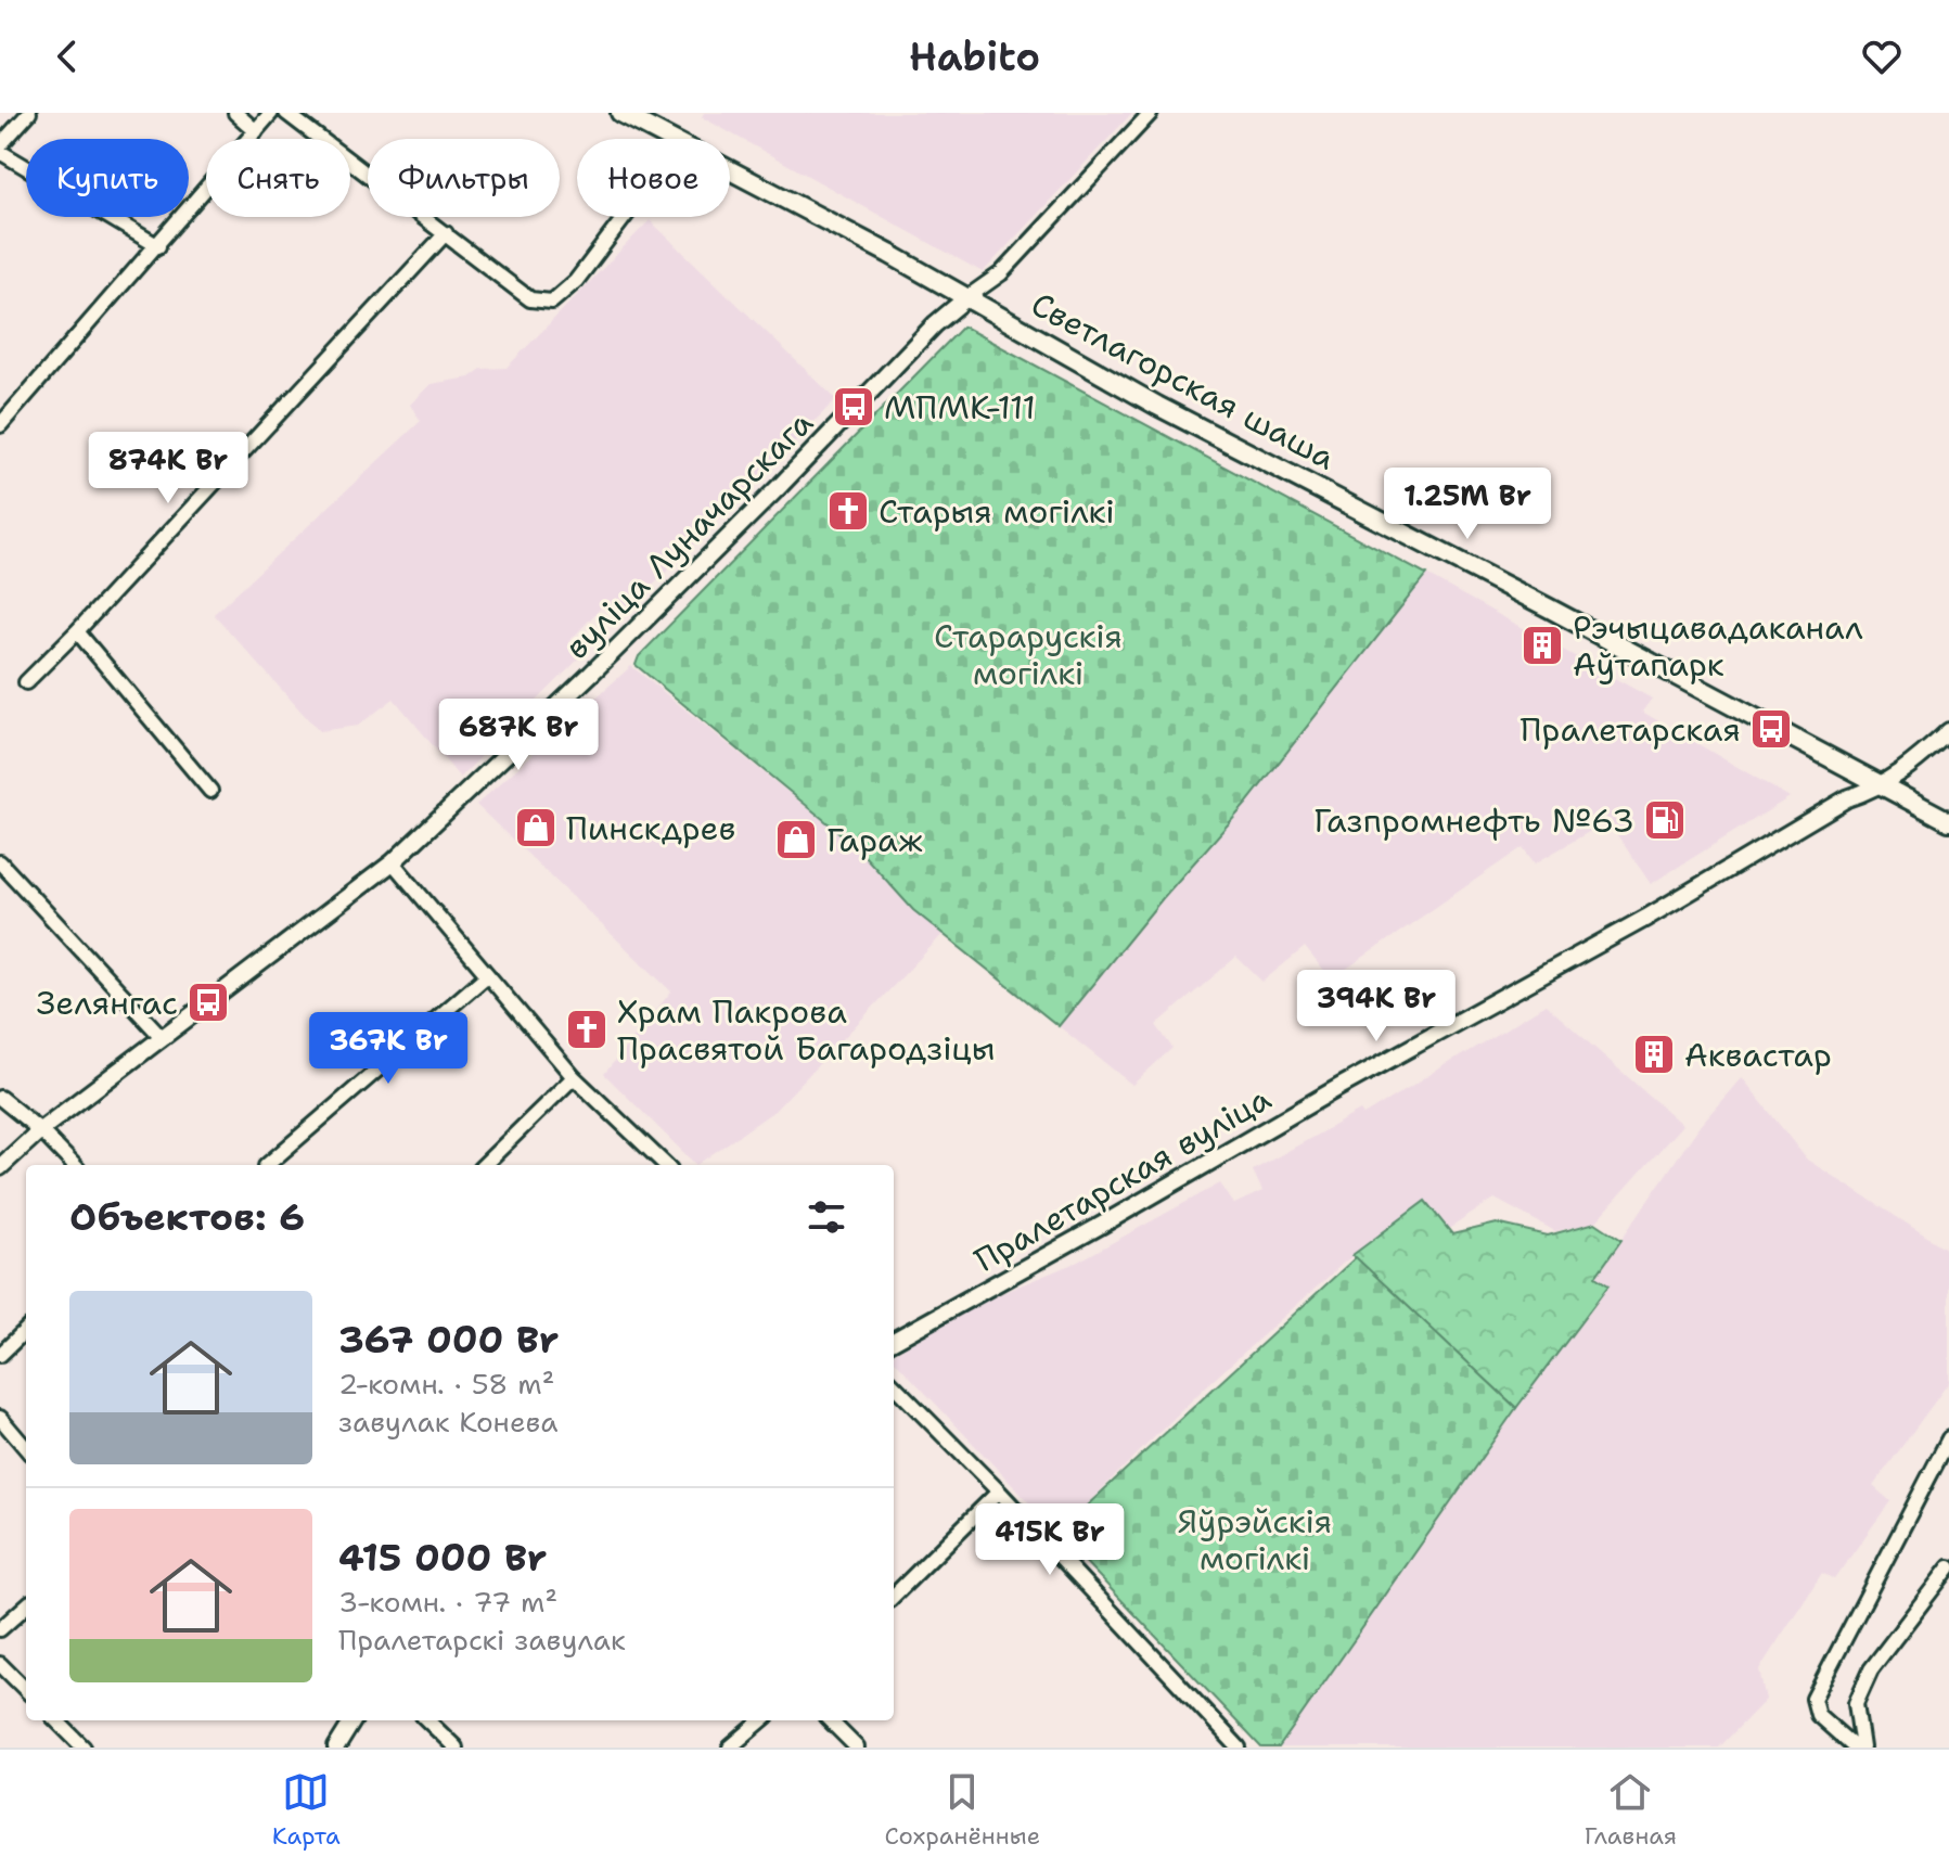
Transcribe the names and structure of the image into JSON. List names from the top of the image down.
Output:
{
  "streets": {
    "main road": ["Светлагорская шаша"],
    "street": ["вуліца Луначарскага", "Пралетарская вуліца"]
  },
  "crossings": [
    ["Светлагорская шаша", "вуліца Луначарскага"],
    ["Светлагорская шаша", "Пралетарская вуліца"]
  ],
  "parks": ["Старарускія могілкі", "Яўрэйскія могілкі"],
  "places": {
    "bus stop": ["МПМК-111", "Пралетарская", "Зелянгас"],
    "church": ["Старыя могілкі", "Храм Пакрова Прасвятой Багародзіцы"],
    "building": ["Рэчыцавадаканал Аўтапарк", "Аквастар"],
    "fuel station": ["Газпромнефть №63"],
    "shop": ["Пинскдрев", "Гараж"]
  },
  "page": {
    "header": "Habito",
    "chip": [
      "Купить",
      "Снять",
      "Фильтры",
      "Новое"
    ],
    "price": [
      "874K Br",
      "1.25M Br",
      "687K Br",
      "394K Br",
      "367K Br",
      "415K Br"
    ],
    "heading": "Объектов: 6",
    "list": [
      {
        "name": "367 000 Br",
        "note": "2-комн. · 58 m² · завулак Конева"
      },
      {
        "name": "415 000 Br",
        "note": "3-комн. · 77 m² · Пралетарскі завулак"
      }
    ],
    "tabs": ["Карта", "Сохранённые", "Главная"]
  }
}
